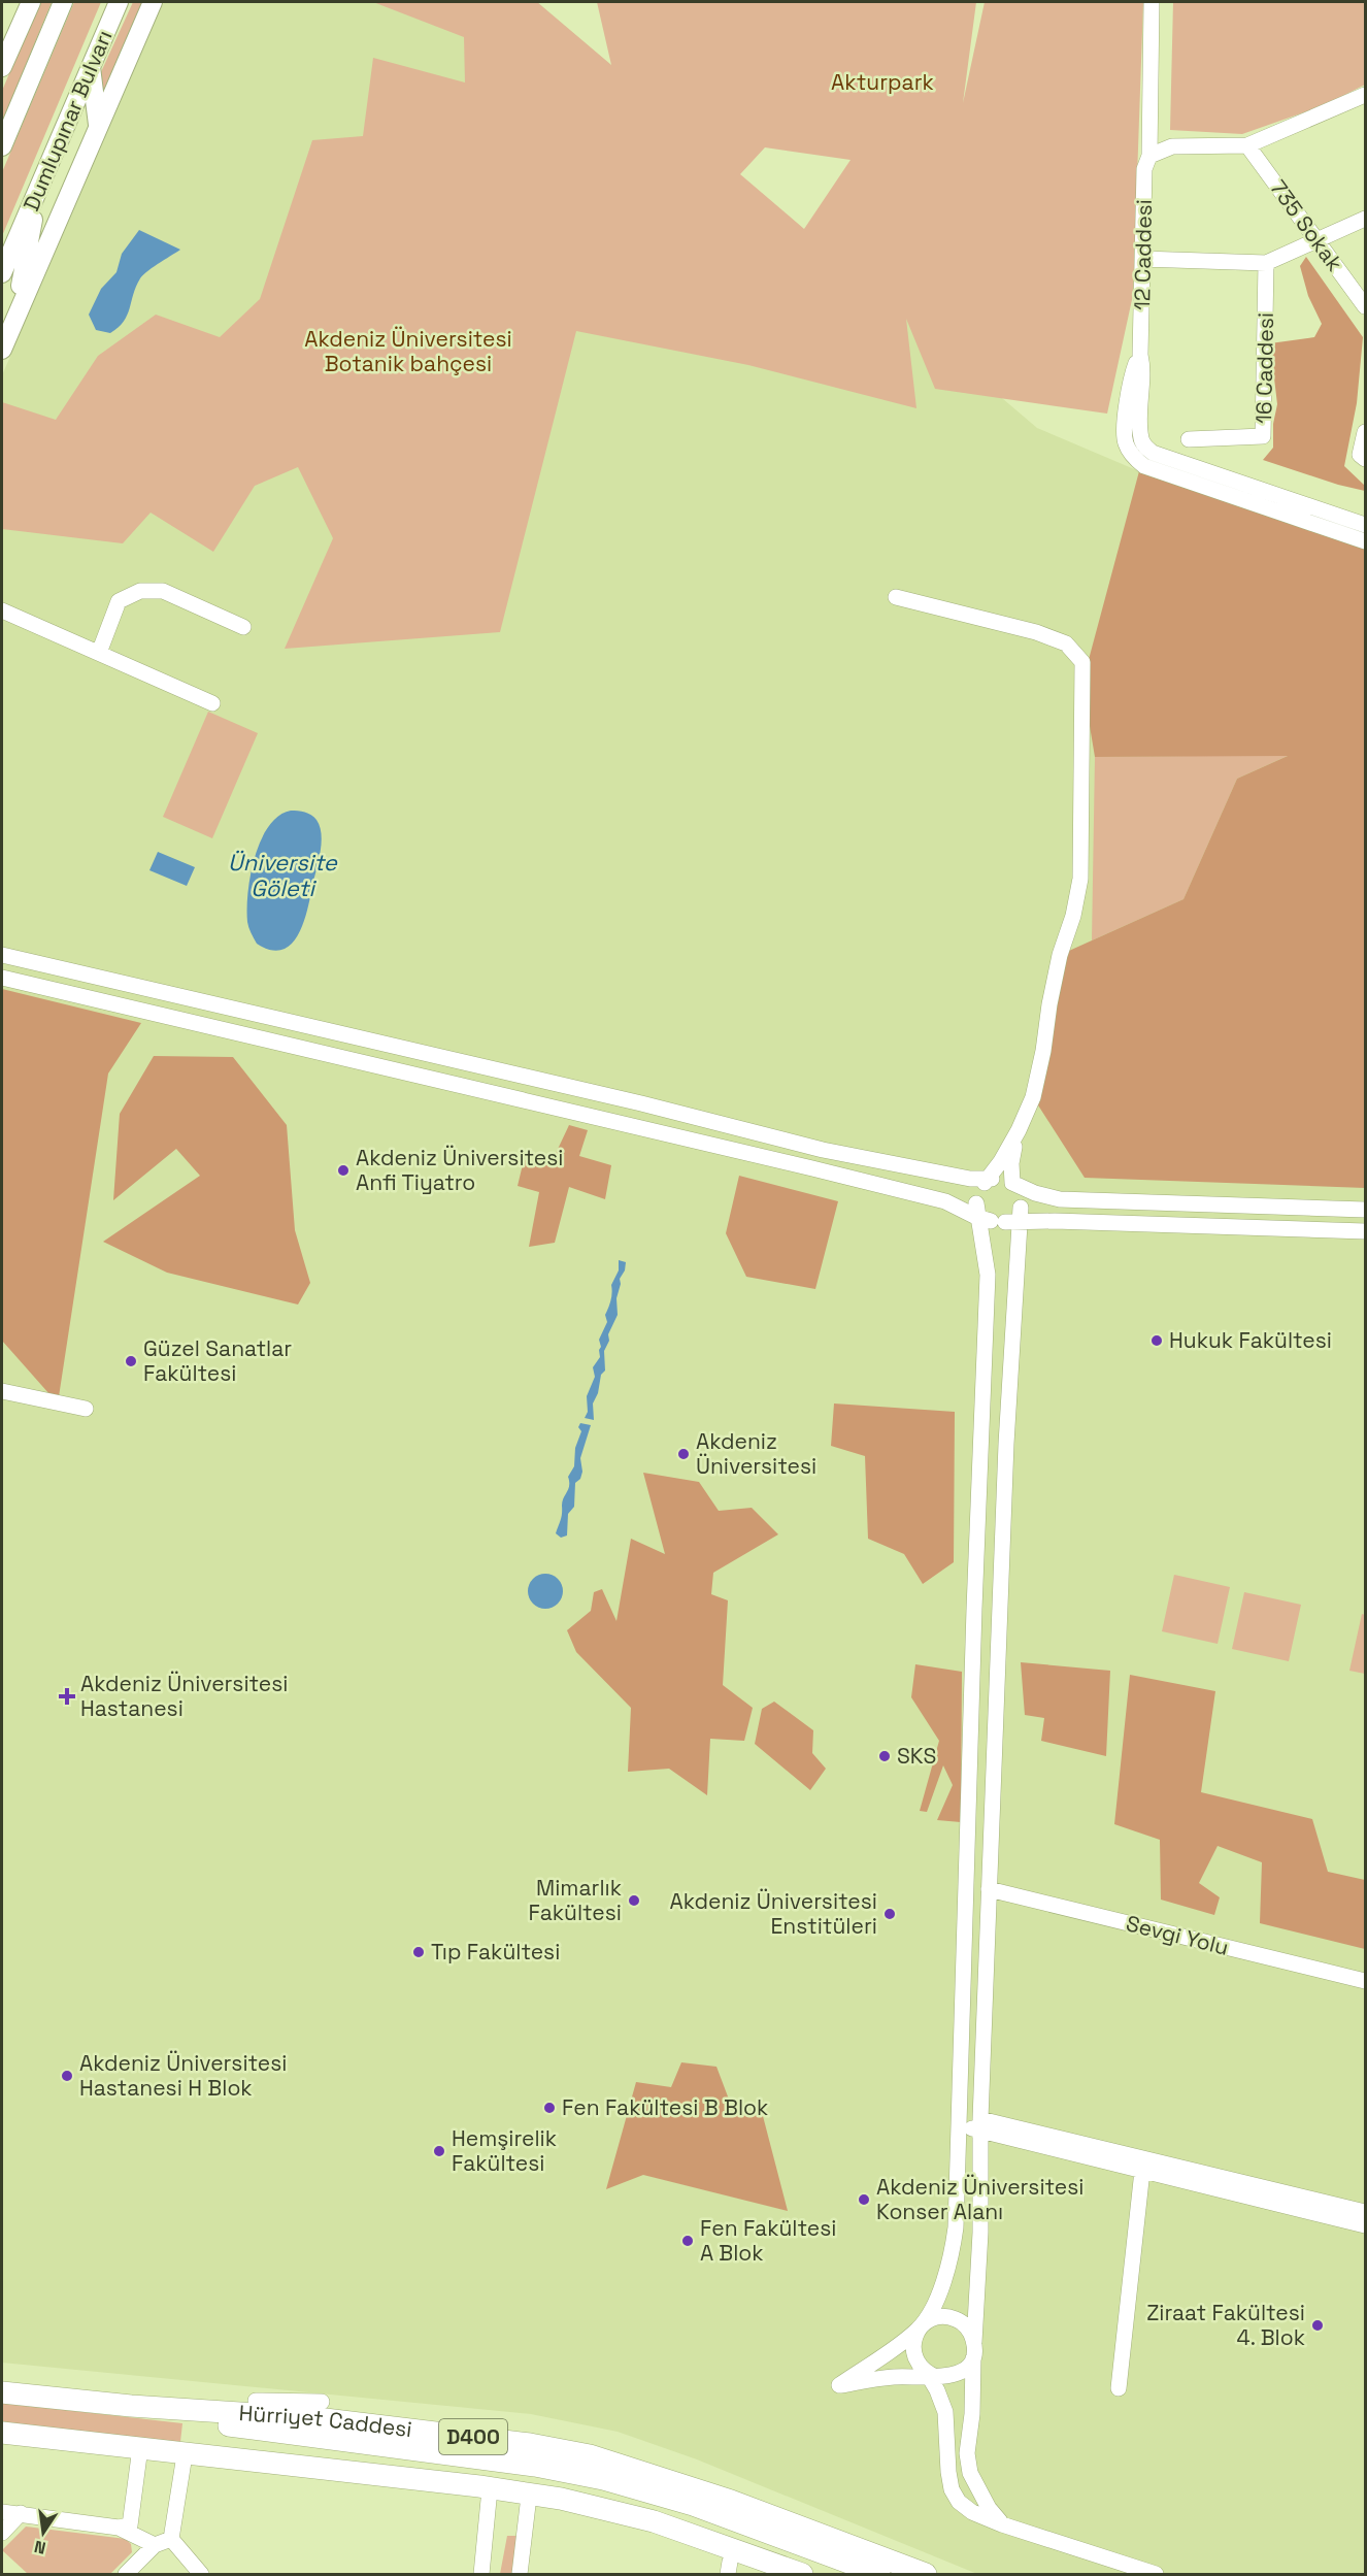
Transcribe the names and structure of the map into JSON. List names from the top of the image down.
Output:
{
  "streets": {
    "highway": ["Hürriyet Caddesi", "D400"],
    "main road": ["Dumlupınar Bulvarı"],
    "street": [
      "735 Sokak",
      "12 Caddesi",
      "16 Caddesi",
      "Sevgi Yolu"
    ]
  },
  "water": ["Üniversite Göleti"],
  "parks": ["Akturpark", "Akdeniz Üniversitesi Botanik bahçesi"],
  "places": {
    "other": [
      "Akdeniz Üniversitesi Anfi Tiyatro",
      "Hukuk Fakültesi",
      "Güzel Sanatlar Fakültesi",
      "Akdeniz Üniversitesi",
      "SKS",
      "Mimarlık Fakültesi",
      "Akdeniz Üniversitesi Enstitüleri",
      "Tıp Fakültesi",
      "Akdeniz Üniversitesi Hastanesi H Blok",
      "Fen Fakültesi B Blok",
      "Hemşirelik Fakültesi",
      "Akdeniz Üniversitesi Konser Alanı",
      "Fen Fakültesi A Blok",
      "Ziraat Fakültesi 4. Blok"
    ],
    "health": ["Akdeniz Üniversitesi Hastanesi"]
  },
  "north": "bottom"
}
